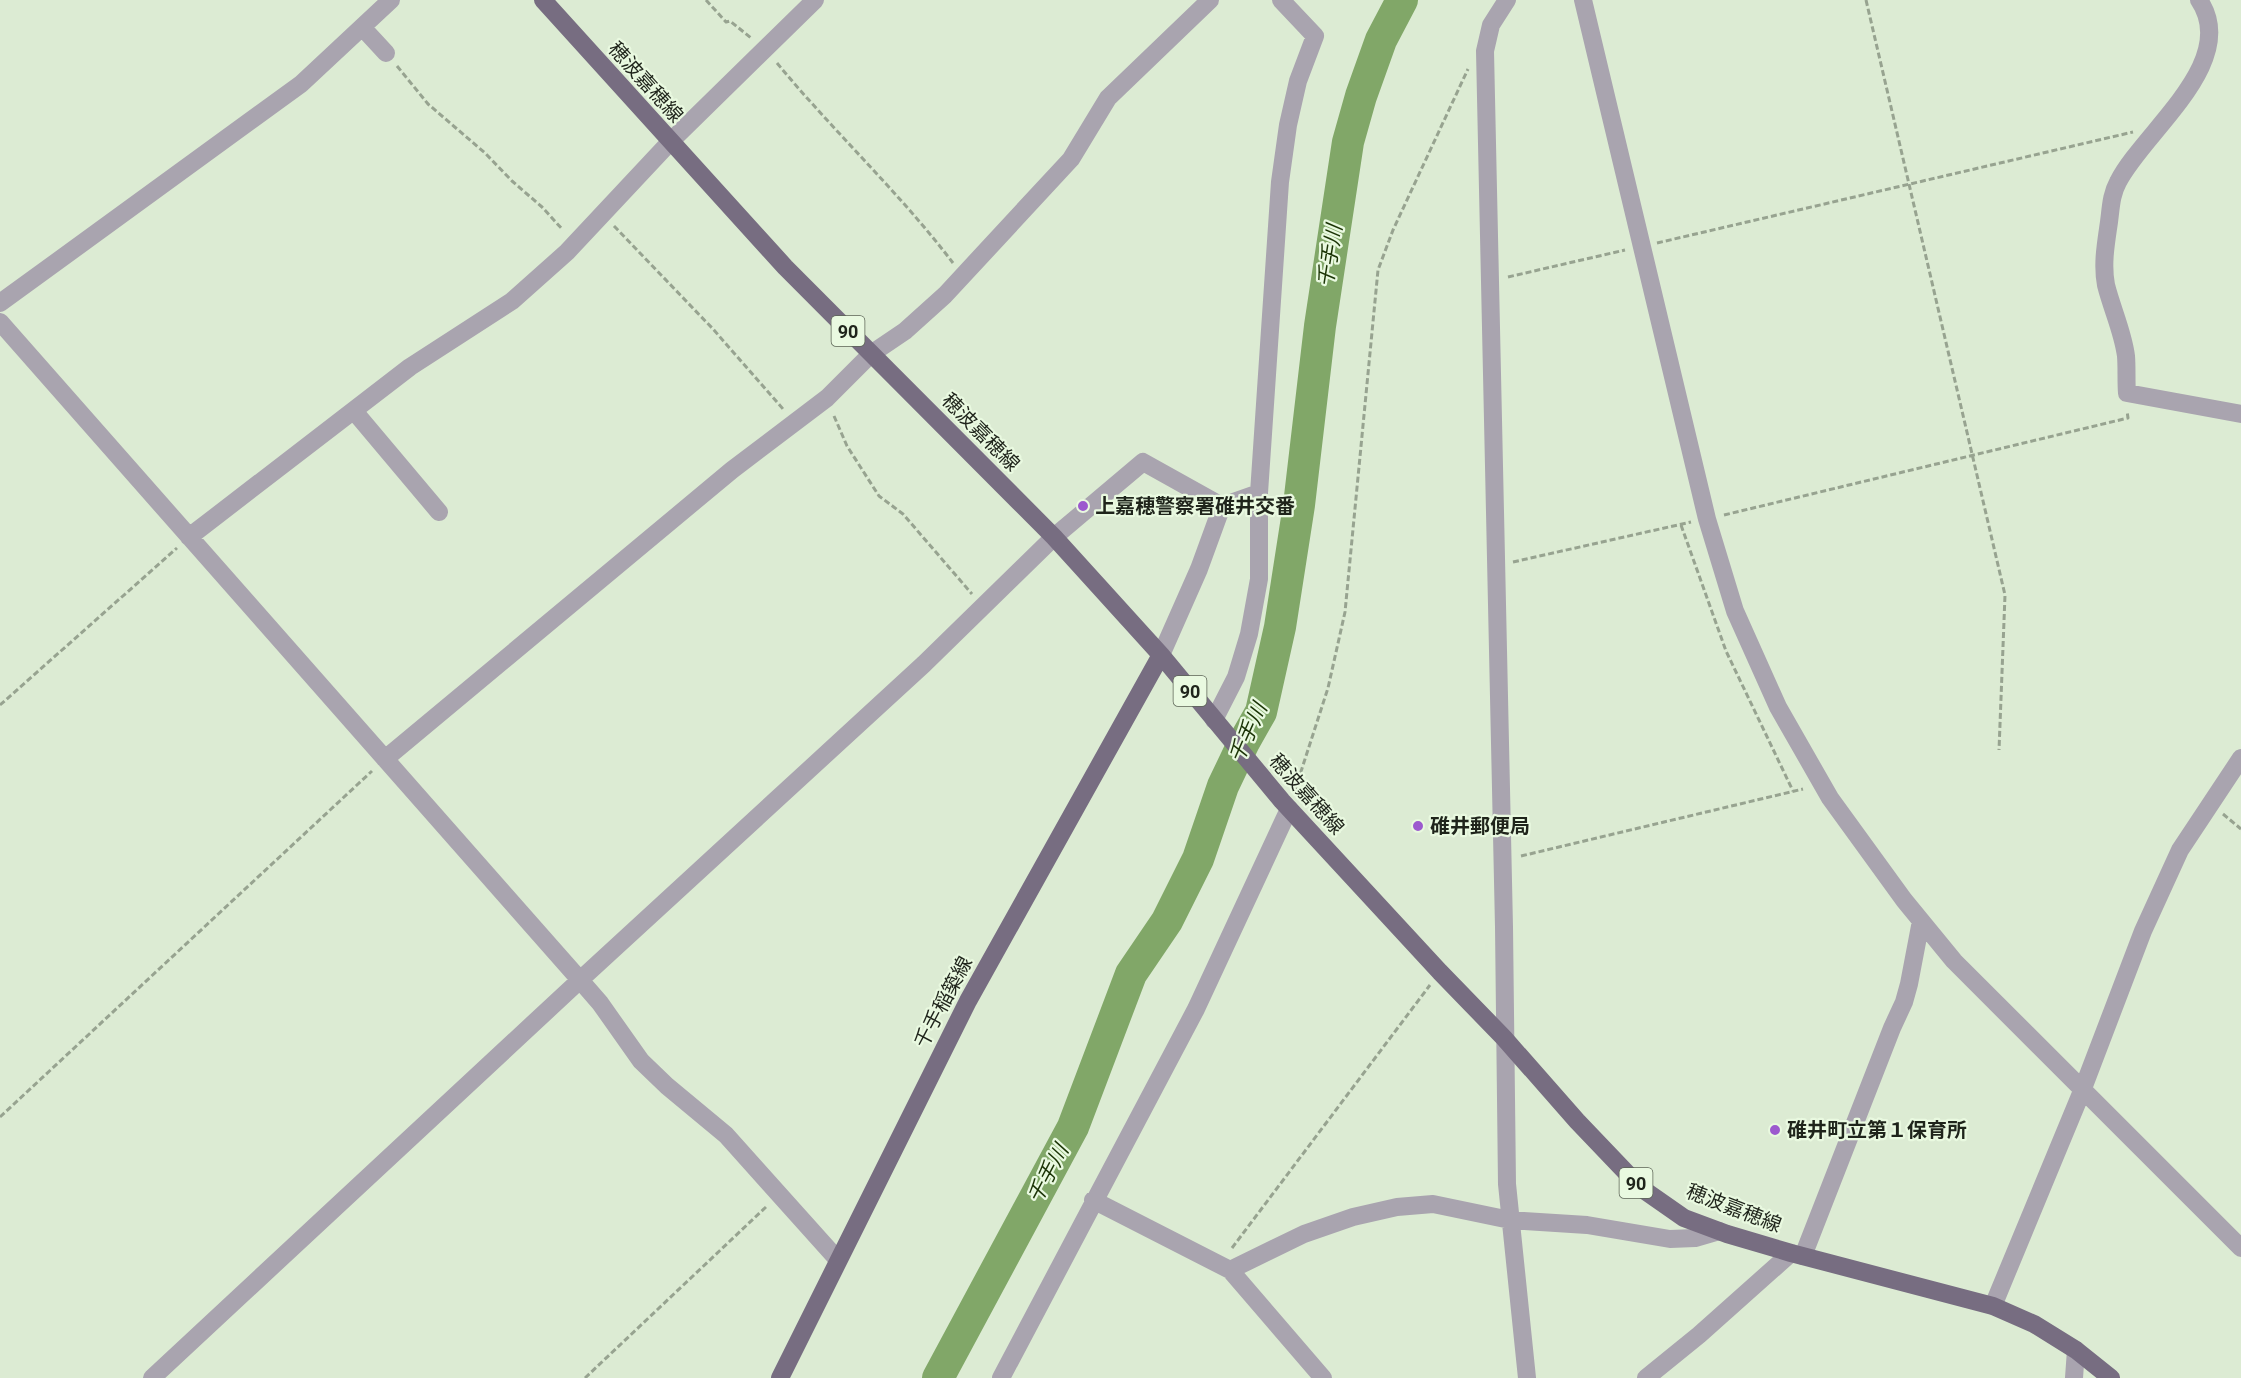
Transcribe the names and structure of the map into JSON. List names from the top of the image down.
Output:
{
  "streets": {
    "main road": ["穂波嘉穂線", "90", "千手稲築線"]
  },
  "crossings": [
    ["穂波嘉穂線", "千手稲築線"]
  ],
  "water": ["千手川"],
  "places": ["上嘉穂警察署碓井交番", "碓井郵便局", "碓井町立第１保育所"]
}
